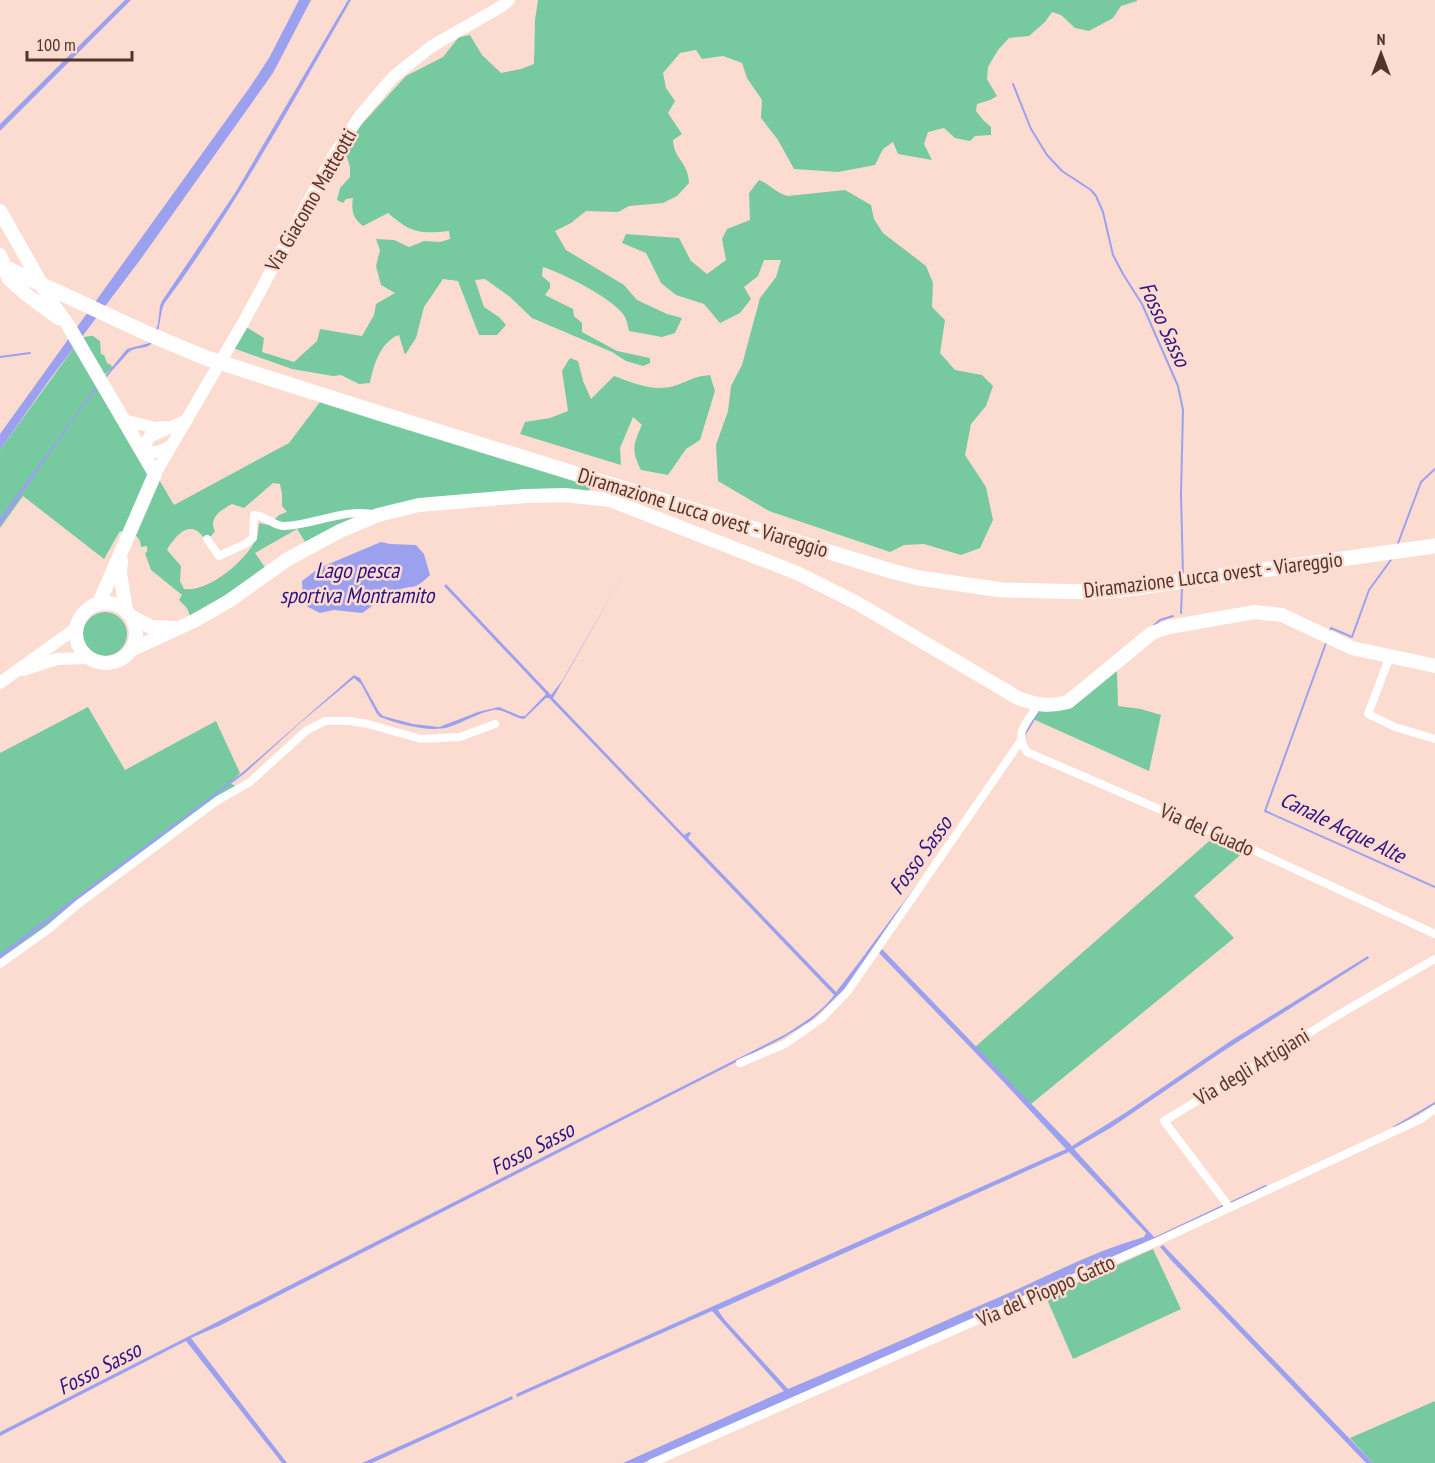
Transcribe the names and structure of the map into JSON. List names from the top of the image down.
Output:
{
  "streets": {
    "highway": ["Diramazione Lucca ovest - Viareggio"],
    "main road": ["Via Giacomo Matteotti"],
    "street": ["Via del Guado", "Via degli Artigiani", "Via del Pioppo Gatto"]
  },
  "crossings": [
    ["Via degli Artigiani", "Via del Pioppo Gatto"]
  ],
  "water": ["Fosso Sasso", "Lago pesca sportiva Montramito", "Canale Acque Alte"],
  "scale_bar": "100 m",
  "north": "top"
}
